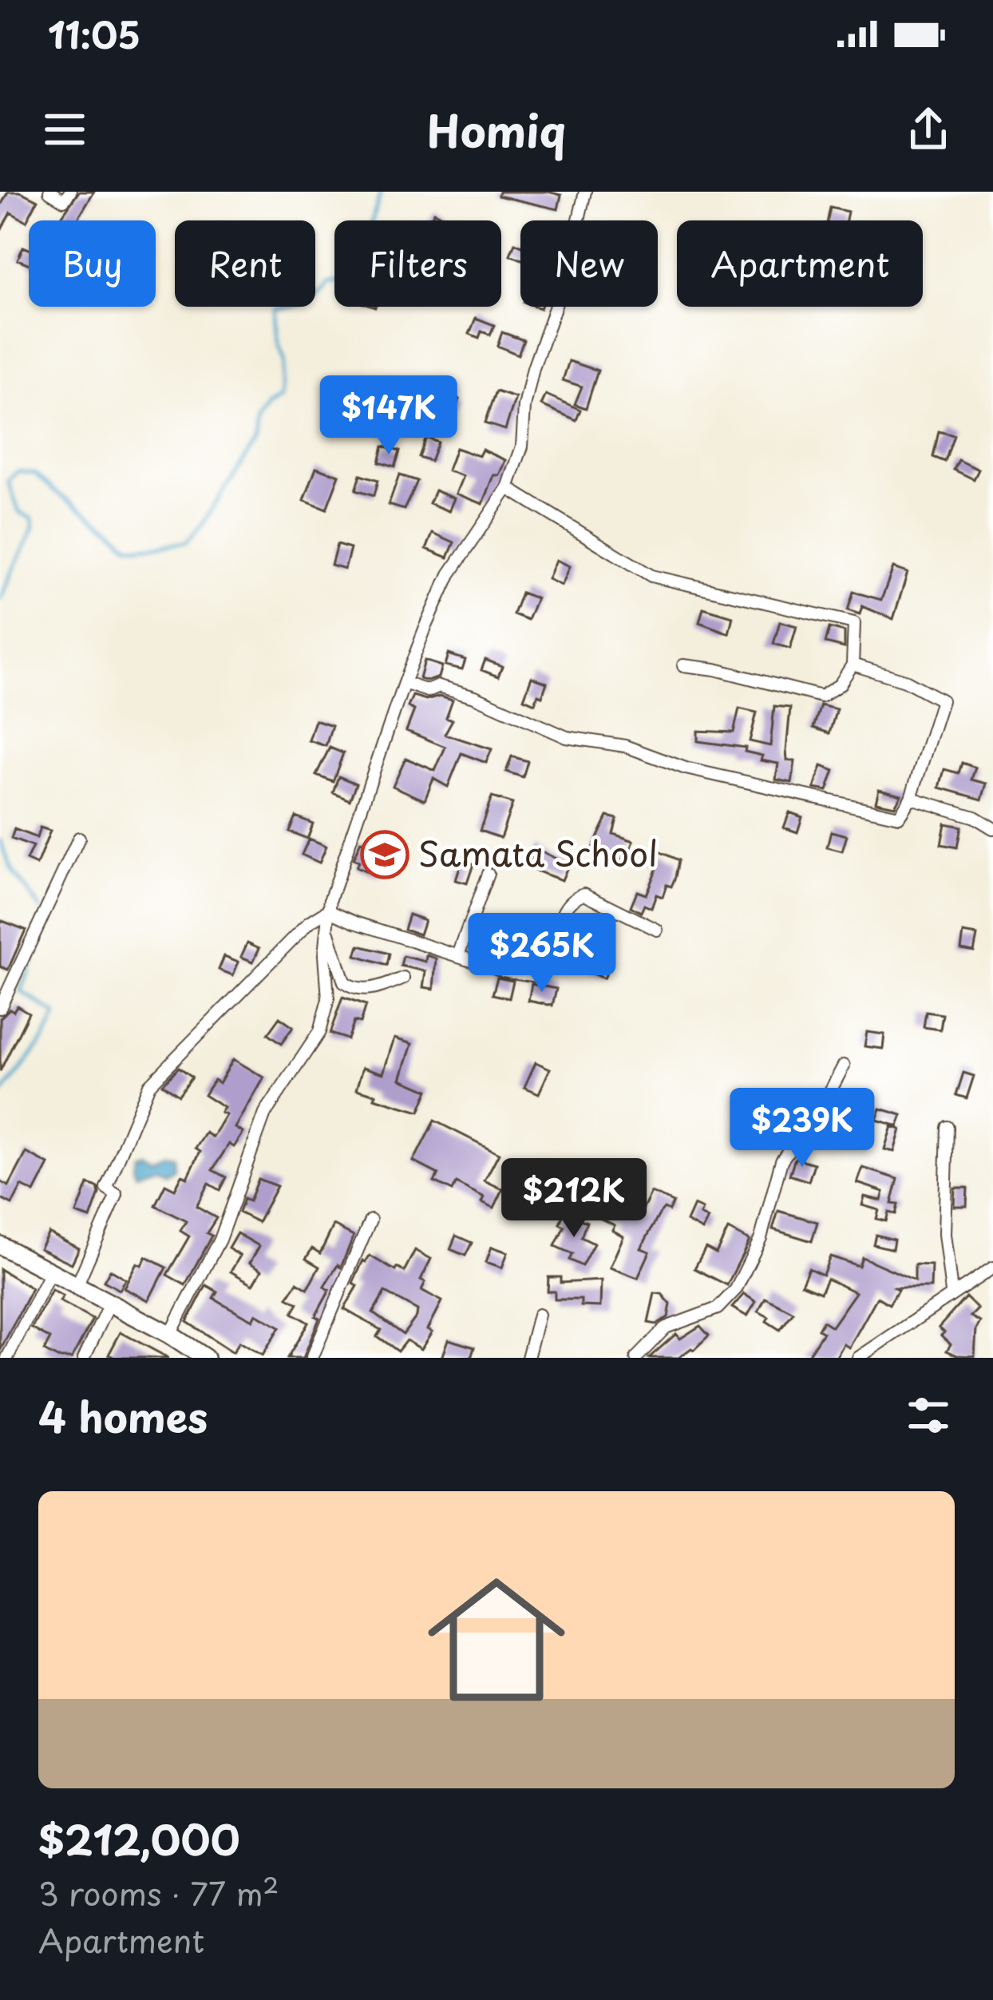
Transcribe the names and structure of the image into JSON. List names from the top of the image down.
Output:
{
  "places": {
    "school or university": ["Samata School"]
  },
  "page": {
    "status": "11:05",
    "header": "Homiq",
    "chip": [
      "Buy",
      "Rent",
      "Filters",
      "New",
      "Apartment"
    ],
    "price": [
      "$147K",
      "$265K",
      "$239K",
      "$212K"
    ],
    "heading": "4 homes",
    "list": [
      {
        "name": "$212,000",
        "note": "3 rooms · 77 m² · Apartment"
      }
    ]
  }
}
